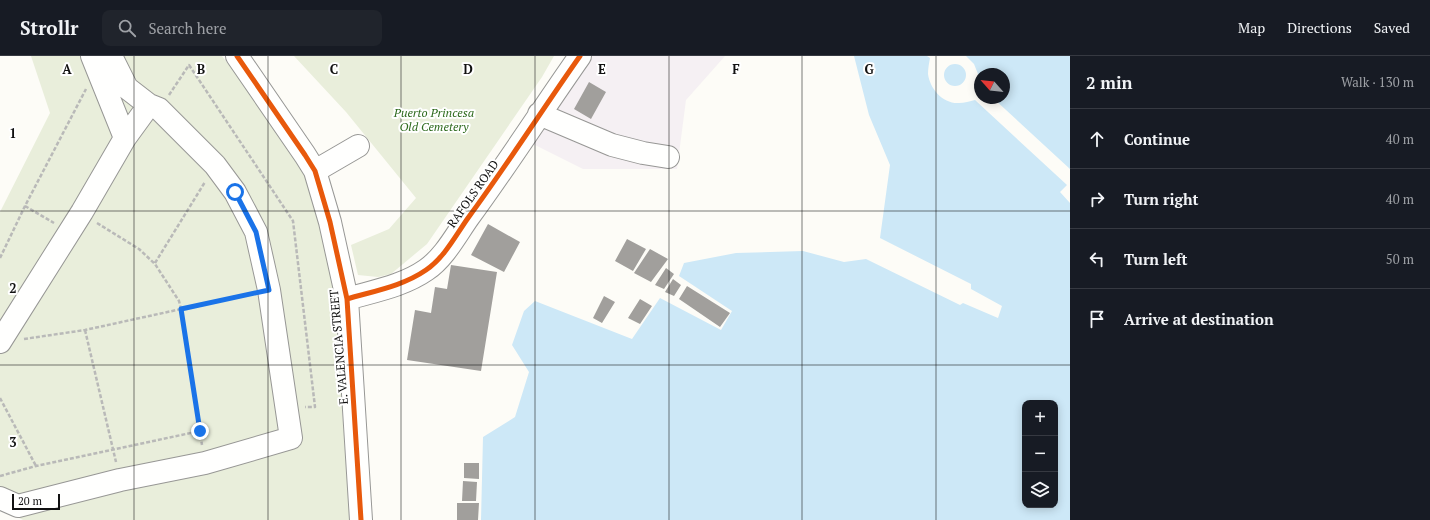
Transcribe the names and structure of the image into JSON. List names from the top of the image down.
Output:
{
  "streets": {
    "street": ["RAFOLS ROAD", "E. VALENCIA STREET"]
  },
  "crossings": [
    ["RAFOLS ROAD", "E. VALENCIA STREET"]
  ],
  "parks": ["Puerto Princesa Old Cemetery"],
  "scale_bar": "20 m",
  "north": "top left",
  "page": {
    "header": "Strollr",
    "search": "Search here",
    "nav": ["Map", "Directions", "Saved"],
    "heading": ["2 min", "Walk · 130 m"],
    "list": [
      ["Continue", "40 m"],
      ["Turn right", "40 m"],
      ["Turn left", "50 m"],
      "Arrive at destination"
    ],
    "map_buttons": ["+", "−"],
    "scale": "20 m"
  },
  "grid": {
    "columns": [
      "A",
      "B",
      "C",
      "D",
      "E",
      "F",
      "G"
    ],
    "rows": ["1", "2", "3"]
  }
}
